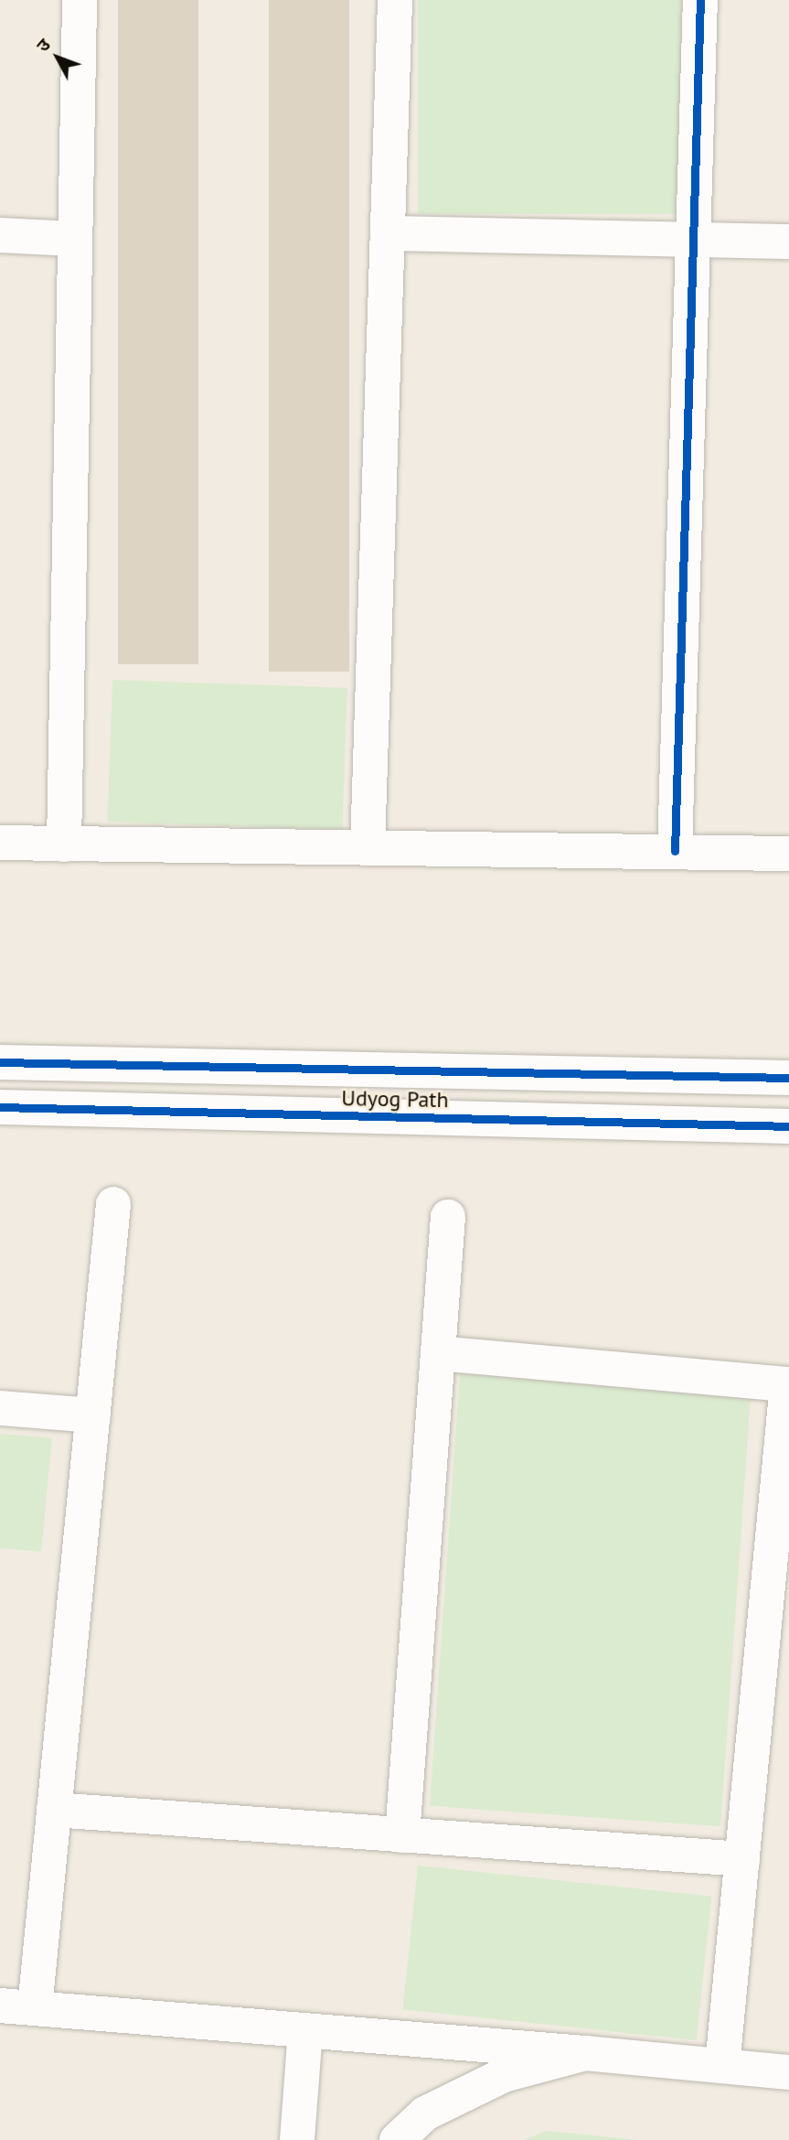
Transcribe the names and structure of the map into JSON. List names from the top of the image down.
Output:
{
  "streets": {
    "street": ["Udyog Path"]
  },
  "north": "top left"
}
